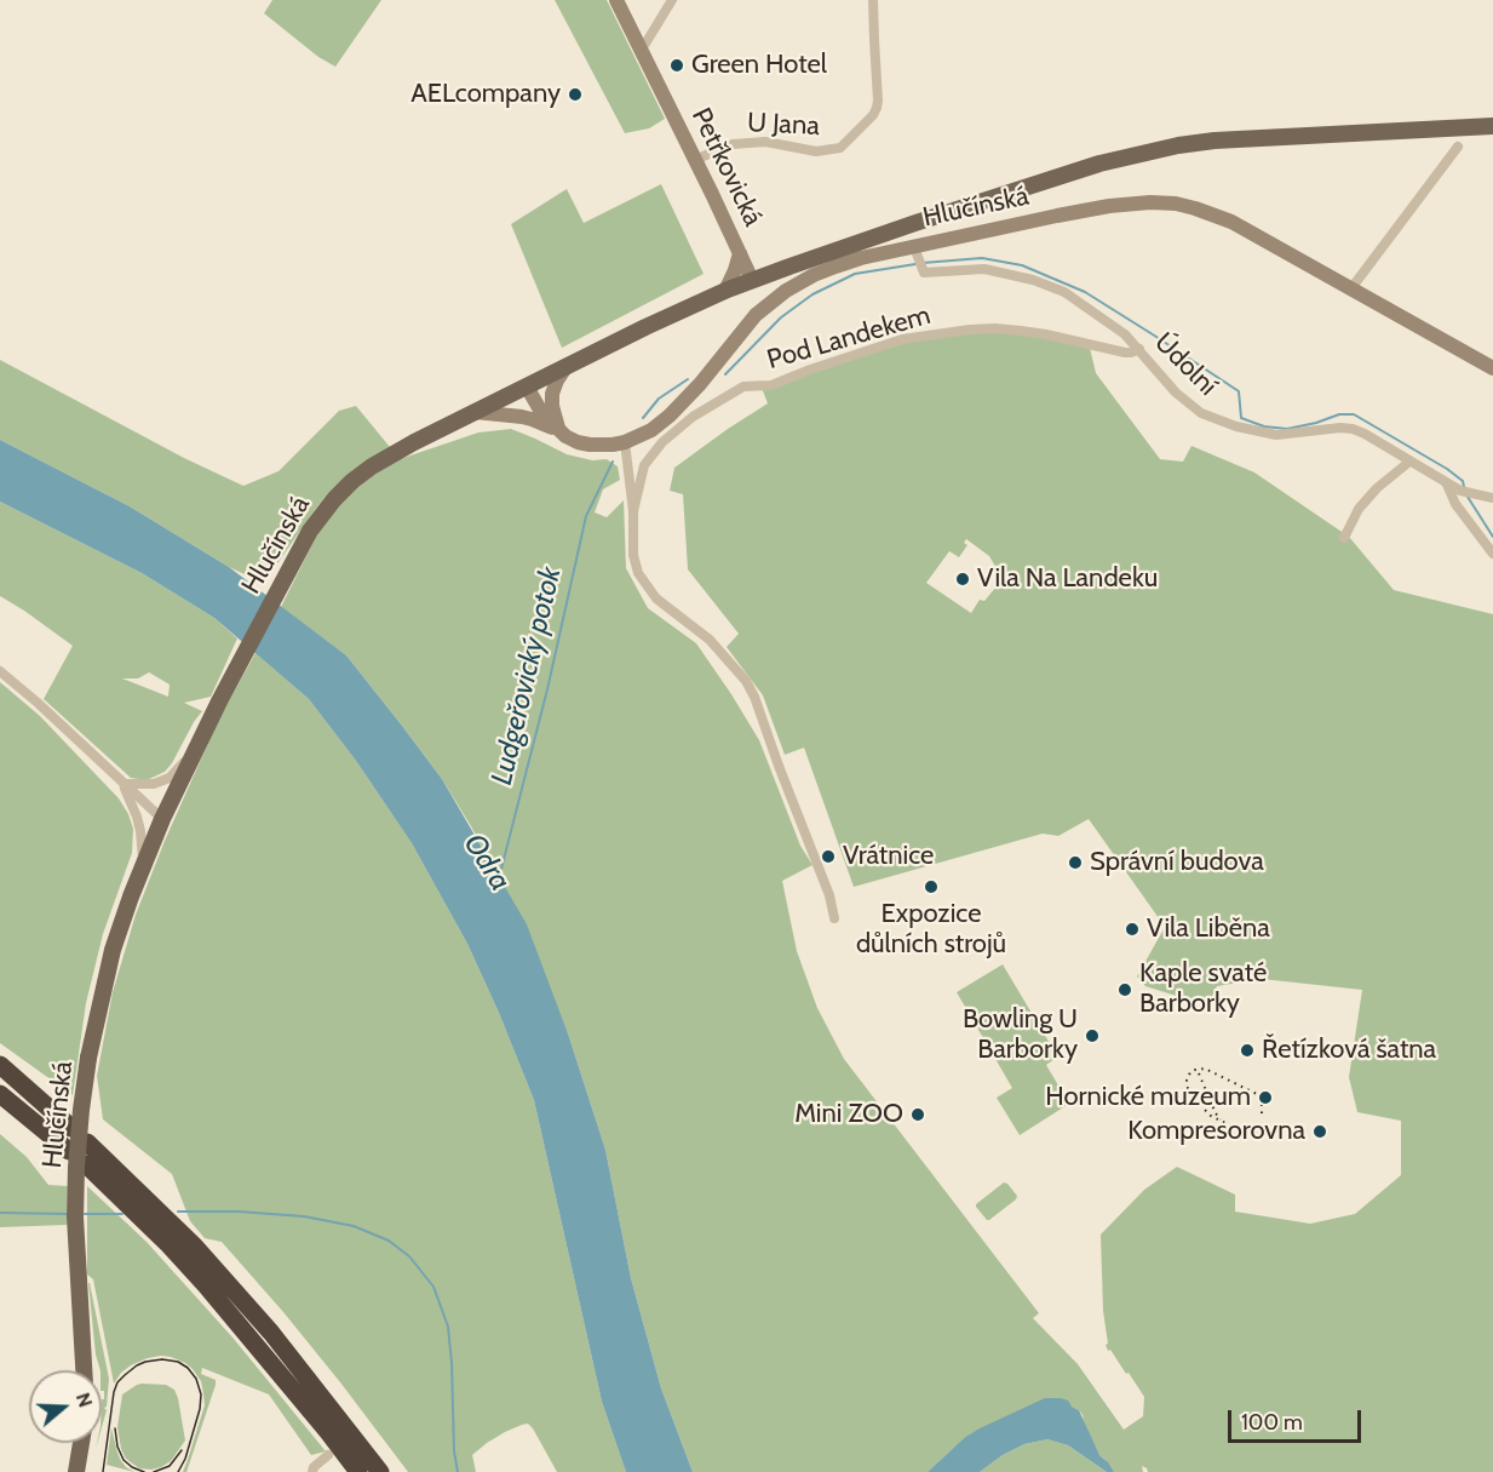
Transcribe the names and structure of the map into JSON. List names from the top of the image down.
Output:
{
  "streets": {
    "main road": ["Hlučínská"],
    "street": [
      "U Jana",
      "Petřkovická",
      "Pod Landekem",
      "Údolní"
    ]
  },
  "crossings": [
    ["U Jana", "Petřkovická"],
    ["Petřkovická", "Hlučínská"],
    ["Hlučínská", "Pod Landekem"],
    ["Hlučínská", "Údolní"],
    ["Pod Landekem", "Údolní"]
  ],
  "water": ["Ludgeřovický potok", "Odra"],
  "places": [
    "Green Hotel",
    "AELcompany",
    "Vila Na Landeku",
    "Vrátnice",
    "Správní budova",
    "Expozice důlních strojů",
    "Vila Liběna",
    "Kaple svaté Barborky",
    "Bowling U Barborky",
    "Řetízková šatna",
    "Hornické muzeum",
    "Mini ZOO",
    "Kompresorovna"
  ],
  "scale_bar": "100 m",
  "north": "right"
}
